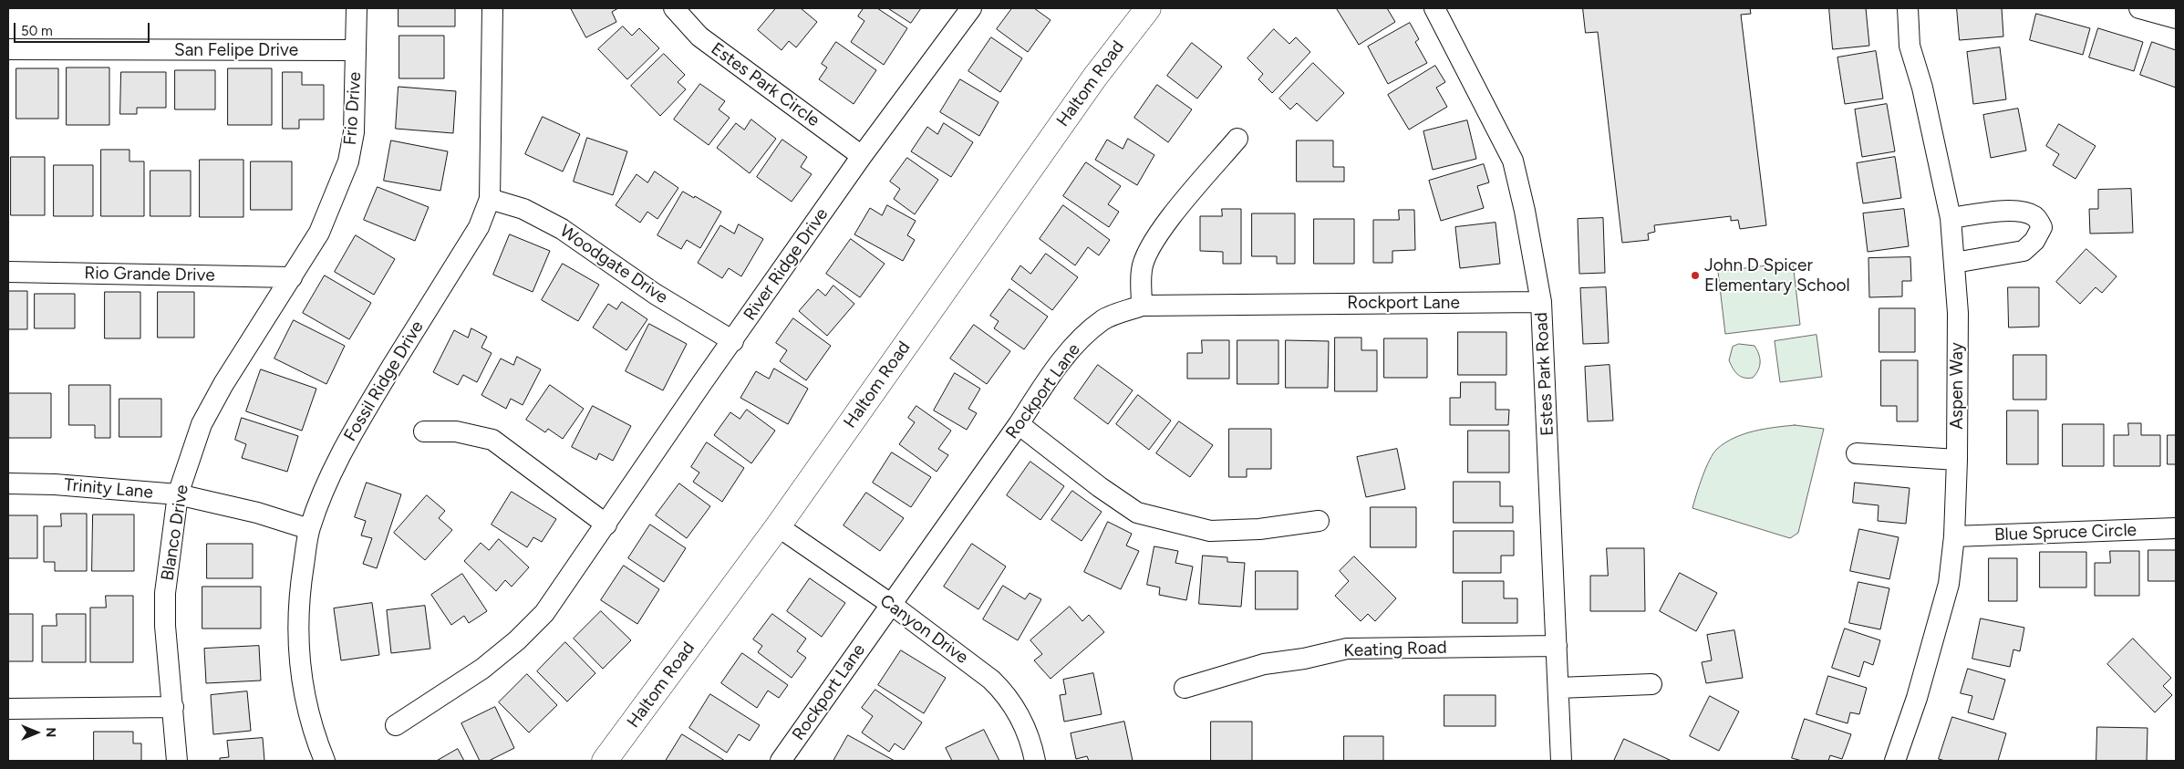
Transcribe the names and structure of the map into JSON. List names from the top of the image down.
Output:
{
  "streets": {
    "main road": ["Haltom Road"],
    "street": [
      "San Felipe Drive",
      "Estes Park Circle",
      "Frio Drive",
      "Woodgate Drive",
      "River Ridge Drive",
      "Rio Grande Drive",
      "Rockport Lane",
      "Estes Park Road",
      "Fossil Ridge Drive",
      "Aspen Way",
      "Trinity Lane",
      "Blanco Drive",
      "Blue Spruce Circle",
      "Canyon Drive",
      "Keating Road"
    ]
  },
  "crossings": [
    ["San Felipe Drive", "Frio Drive"],
    ["Haltom Road", "Canyon Drive"],
    ["Estes Park Circle", "River Ridge Drive"],
    ["Frio Drive", "Rio Grande Drive"],
    ["Frio Drive", "Blanco Drive"],
    ["Woodgate Drive", "River Ridge Drive"],
    ["Woodgate Drive", "Fossil Ridge Drive"],
    ["Rio Grande Drive", "Blanco Drive"],
    ["Rockport Lane", "Estes Park Road"],
    ["Rockport Lane", "Canyon Drive"],
    ["Estes Park Road", "Keating Road"],
    ["Fossil Ridge Drive", "Trinity Lane"],
    ["Aspen Way", "Blue Spruce Circle"],
    ["Trinity Lane", "Blanco Drive"]
  ],
  "places": ["John D Spicer Elementary School"],
  "scale_bar": "50 m",
  "north": "right"
}
